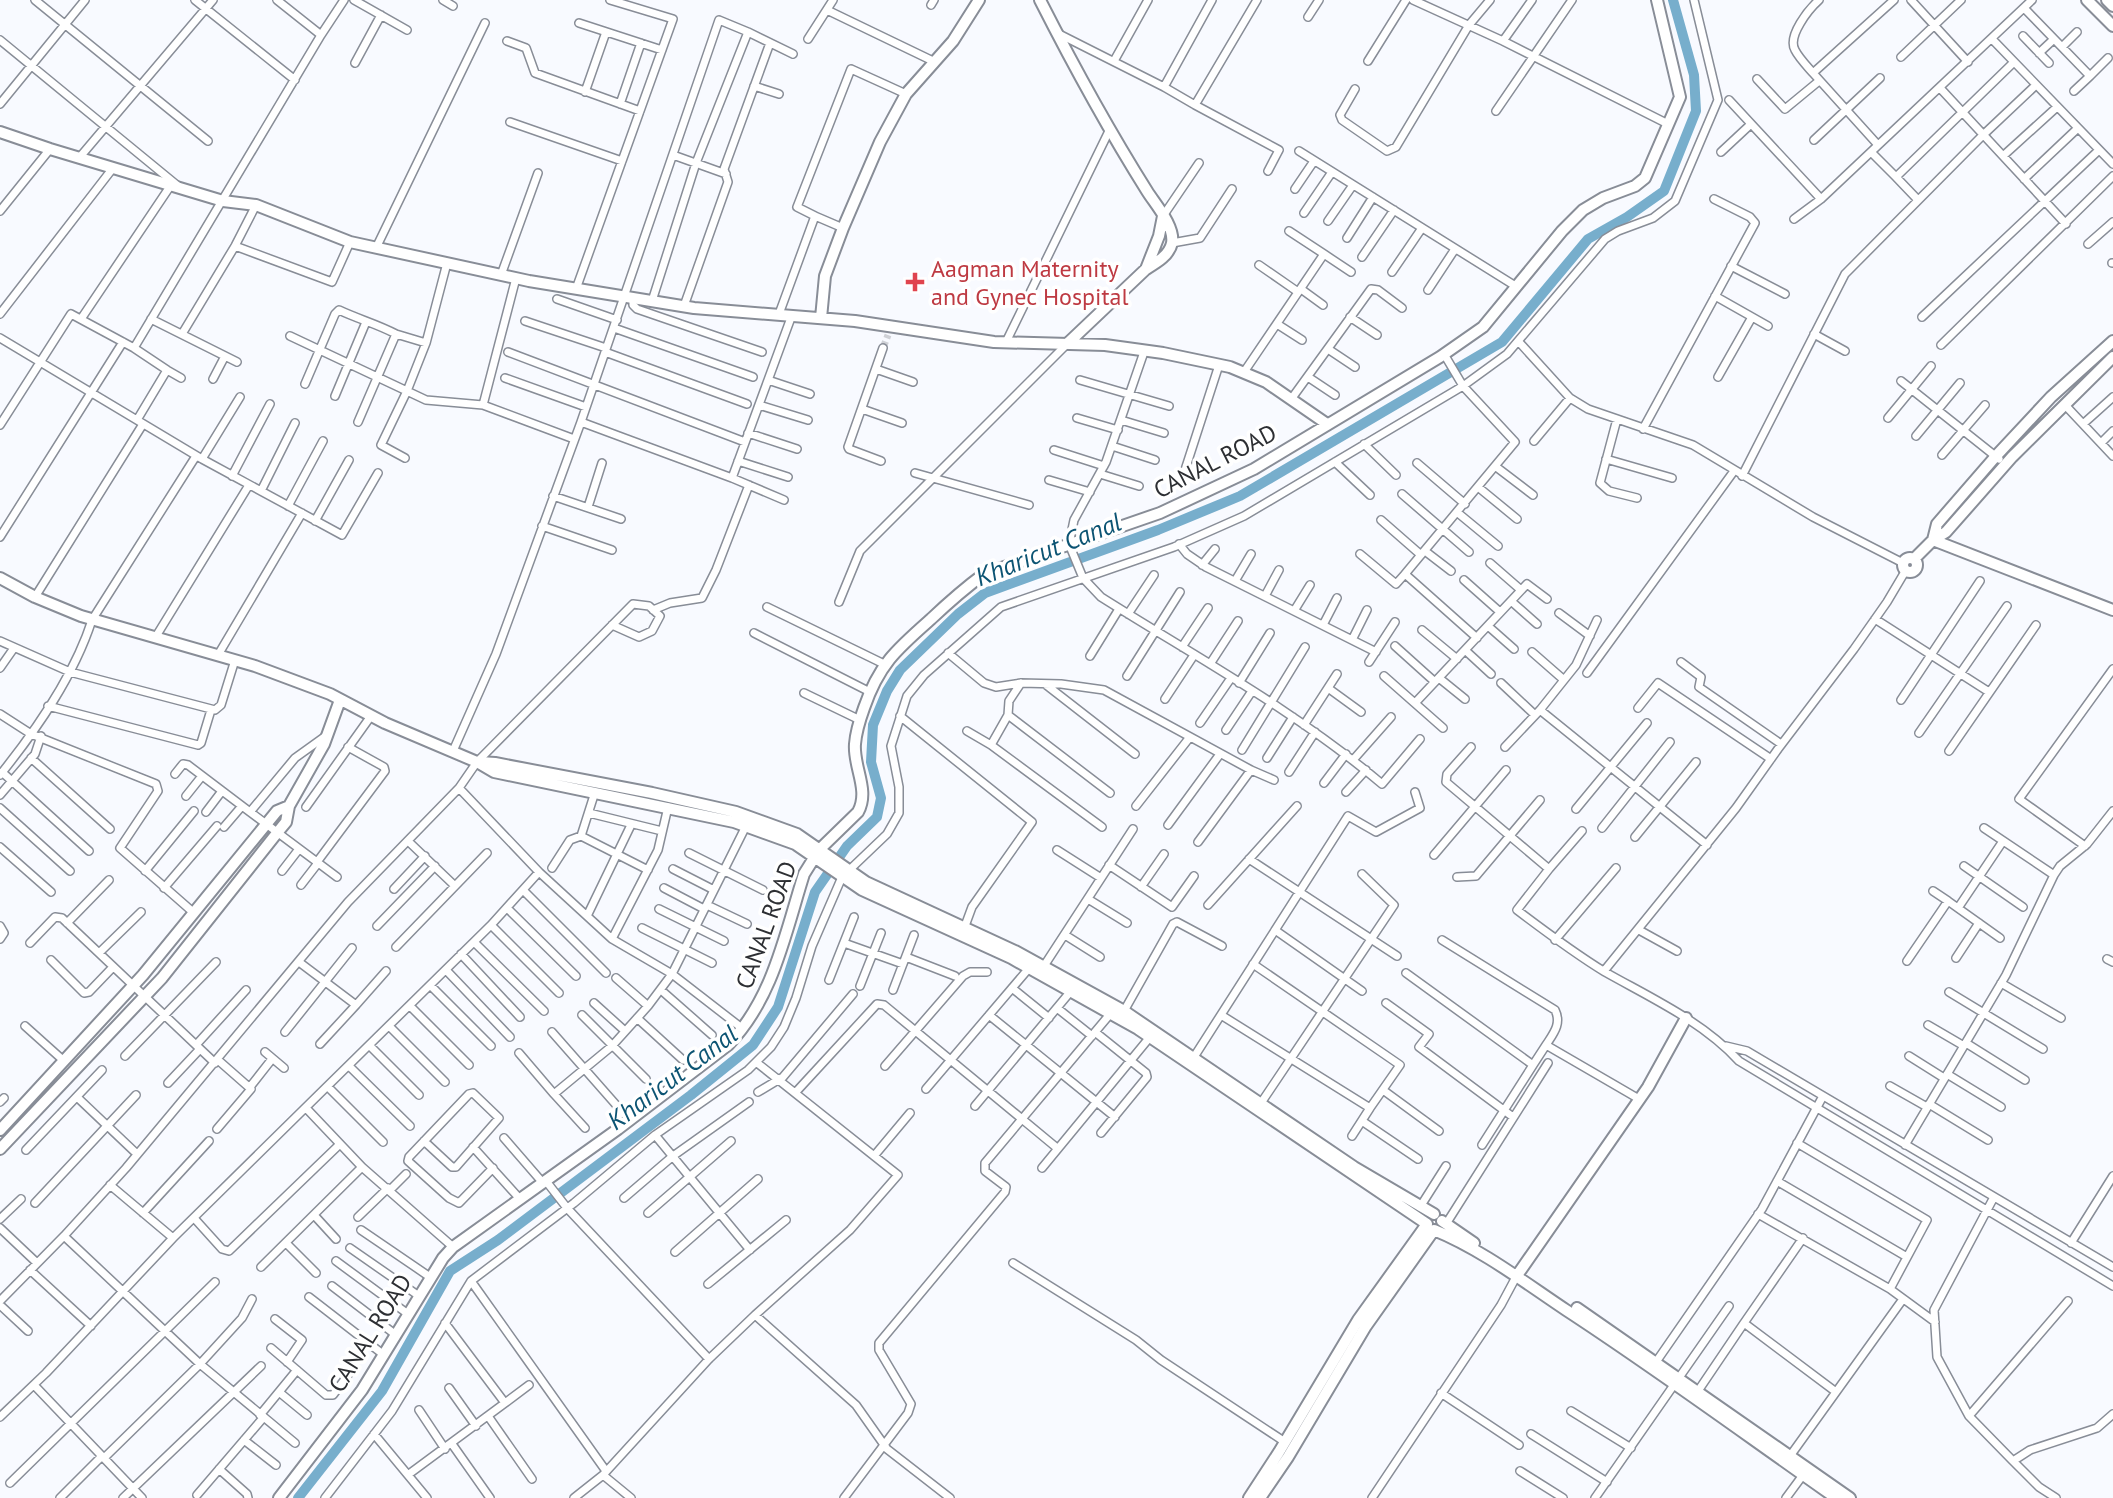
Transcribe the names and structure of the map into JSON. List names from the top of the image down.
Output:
{
  "streets": {
    "street": ["CANAL ROAD"]
  },
  "water": ["Kharicut Canal"],
  "places": {
    "health": ["Aagman Maternity and Gynec Hospital"]
  }
}
